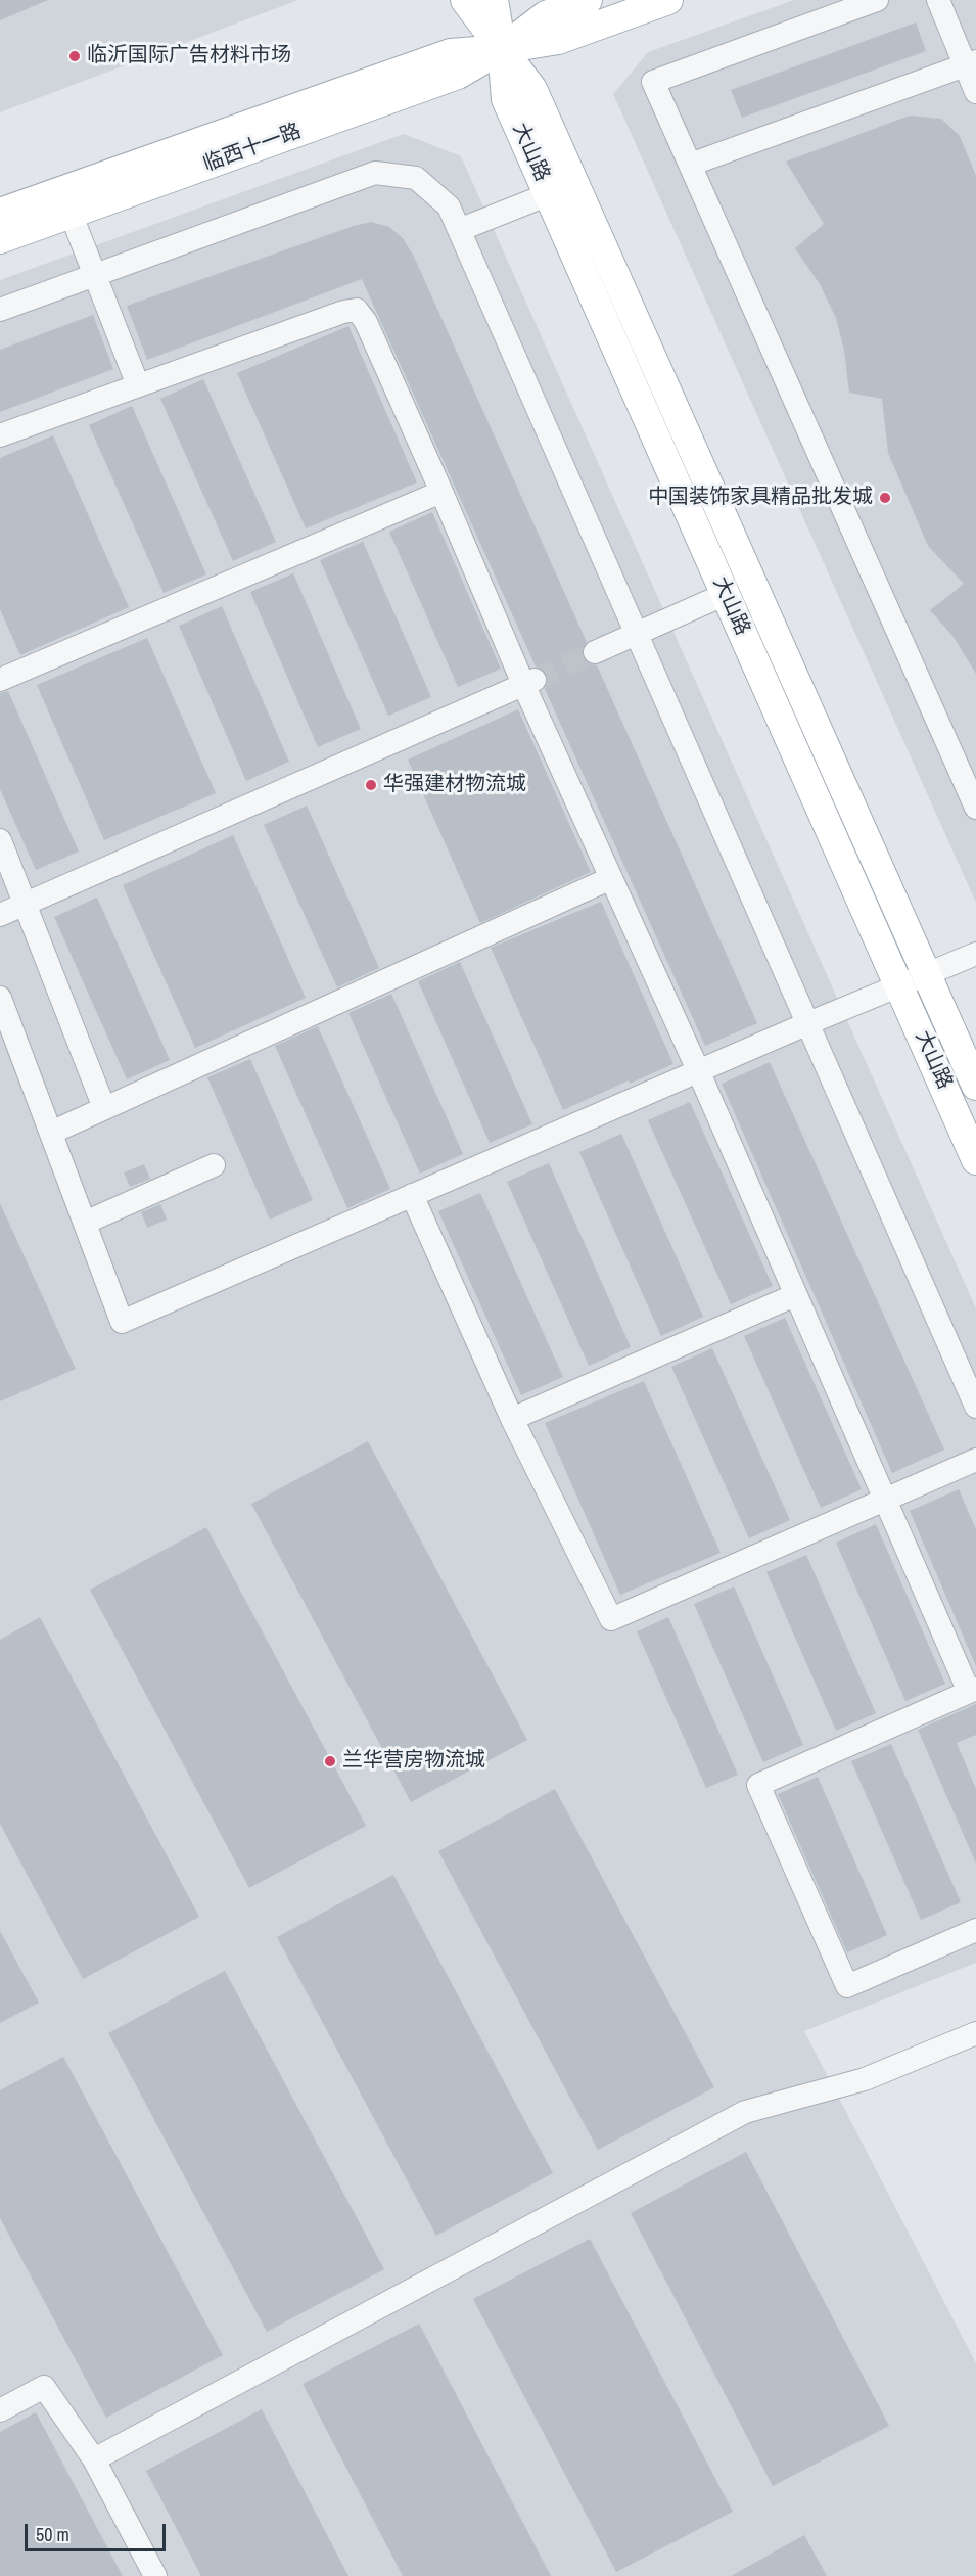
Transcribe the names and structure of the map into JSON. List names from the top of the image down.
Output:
{
  "streets": {
    "main road": ["临西十一路", "大山路"]
  },
  "crossings": [
    ["临西十一路", "大山路"]
  ],
  "places": [
    "临沂国际广告材料市场",
    "中国装饰家具精品批发城",
    "华强建材物流城",
    "兰华营房物流城"
  ],
  "scale_bar": "50 m"
}
